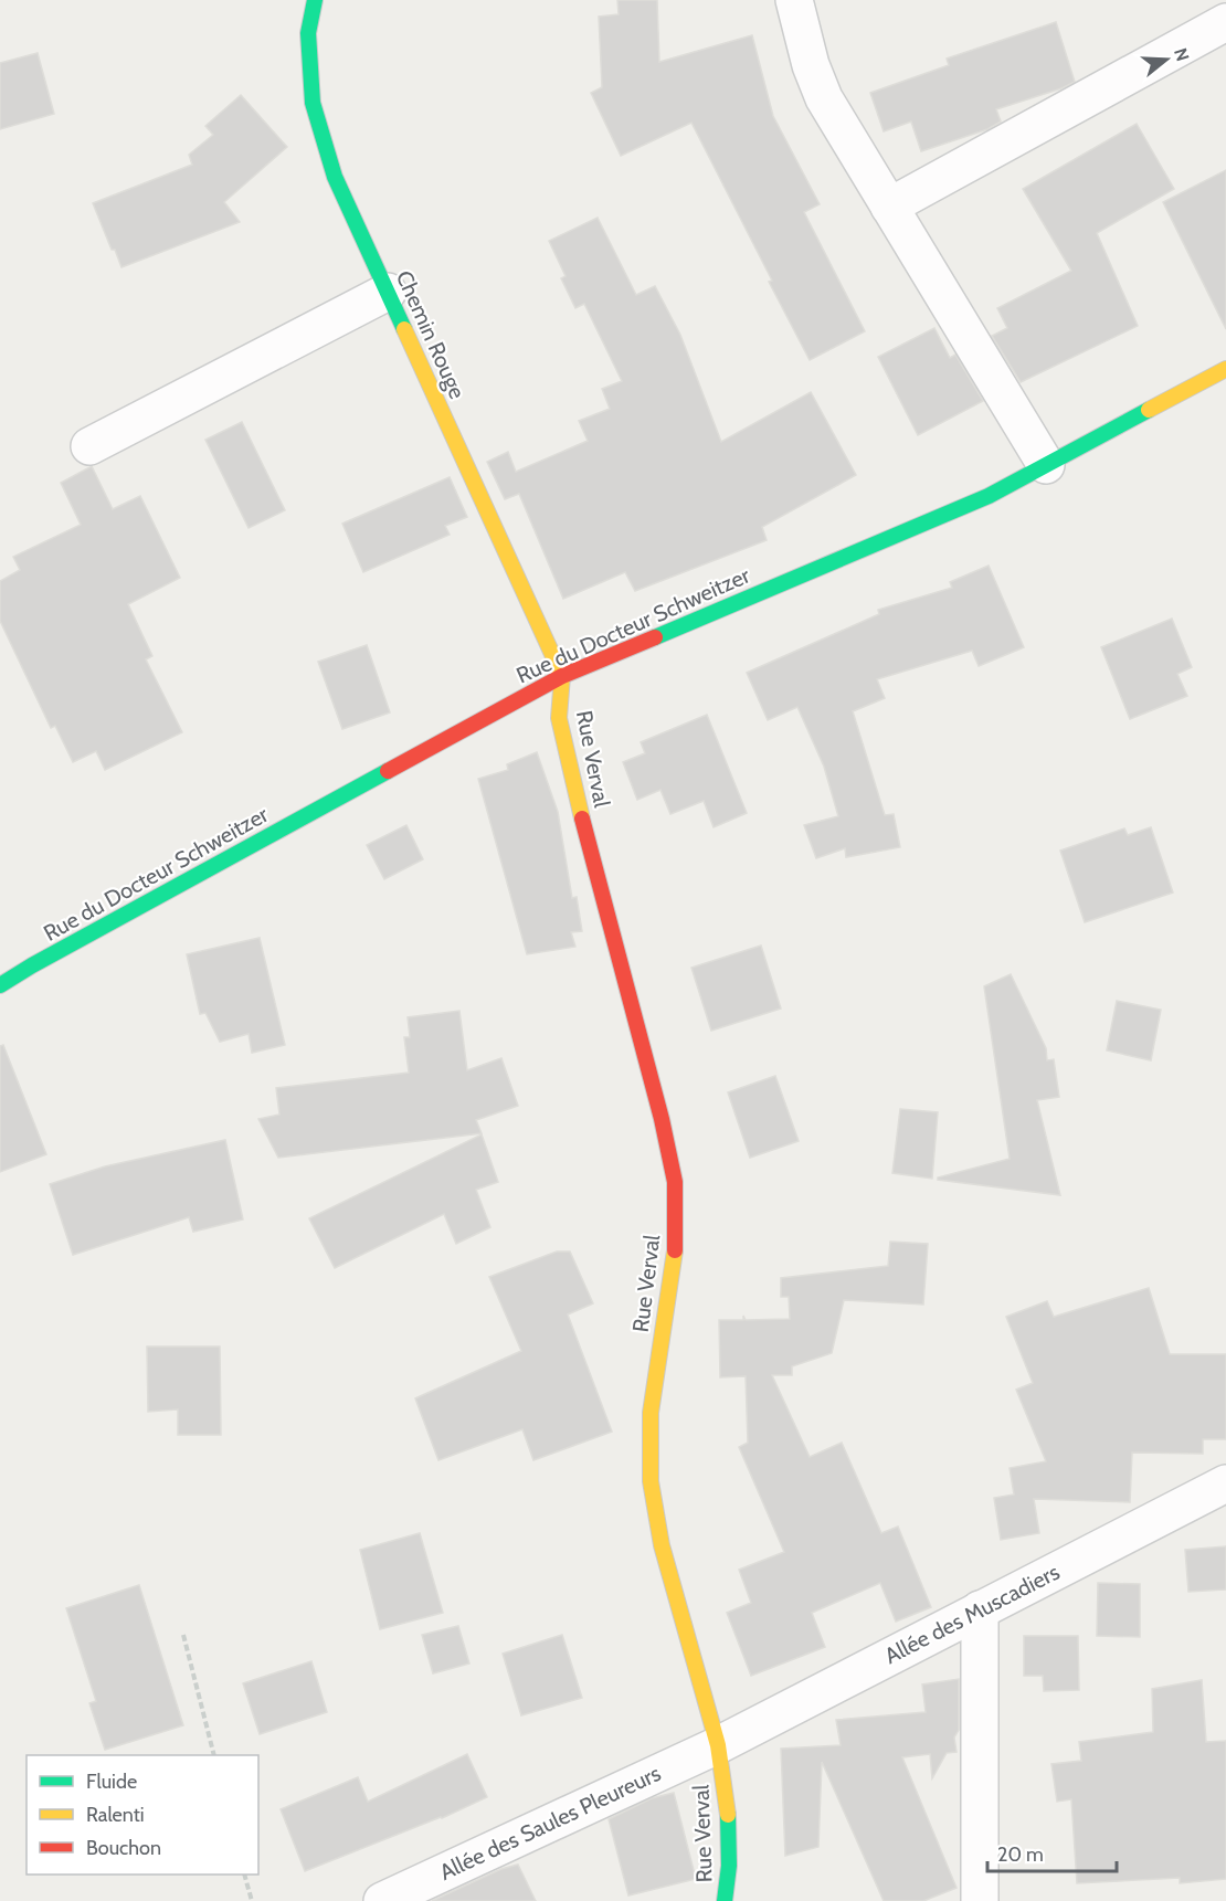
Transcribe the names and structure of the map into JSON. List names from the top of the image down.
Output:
{
  "streets": {
    "street": [
      "Chemin Rouge",
      "Rue du Docteur Schweitzer",
      "Rue Verval",
      "Allée des Muscadiers",
      "Allée des Saules Pleureurs"
    ]
  },
  "crossings": [
    ["Chemin Rouge", "Rue du Docteur Schweitzer"],
    ["Chemin Rouge", "Rue Verval"],
    ["Rue du Docteur Schweitzer", "Rue Verval"],
    ["Rue Verval", "Allée des Muscadiers"],
    ["Rue Verval", "Allée des Saules Pleureurs"],
    ["Allée des Muscadiers", "Allée des Saules Pleureurs"]
  ],
  "legend": ["Fluide", "Ralenti", "Bouchon"],
  "scale_bar": "20 m",
  "north": "right"
}
